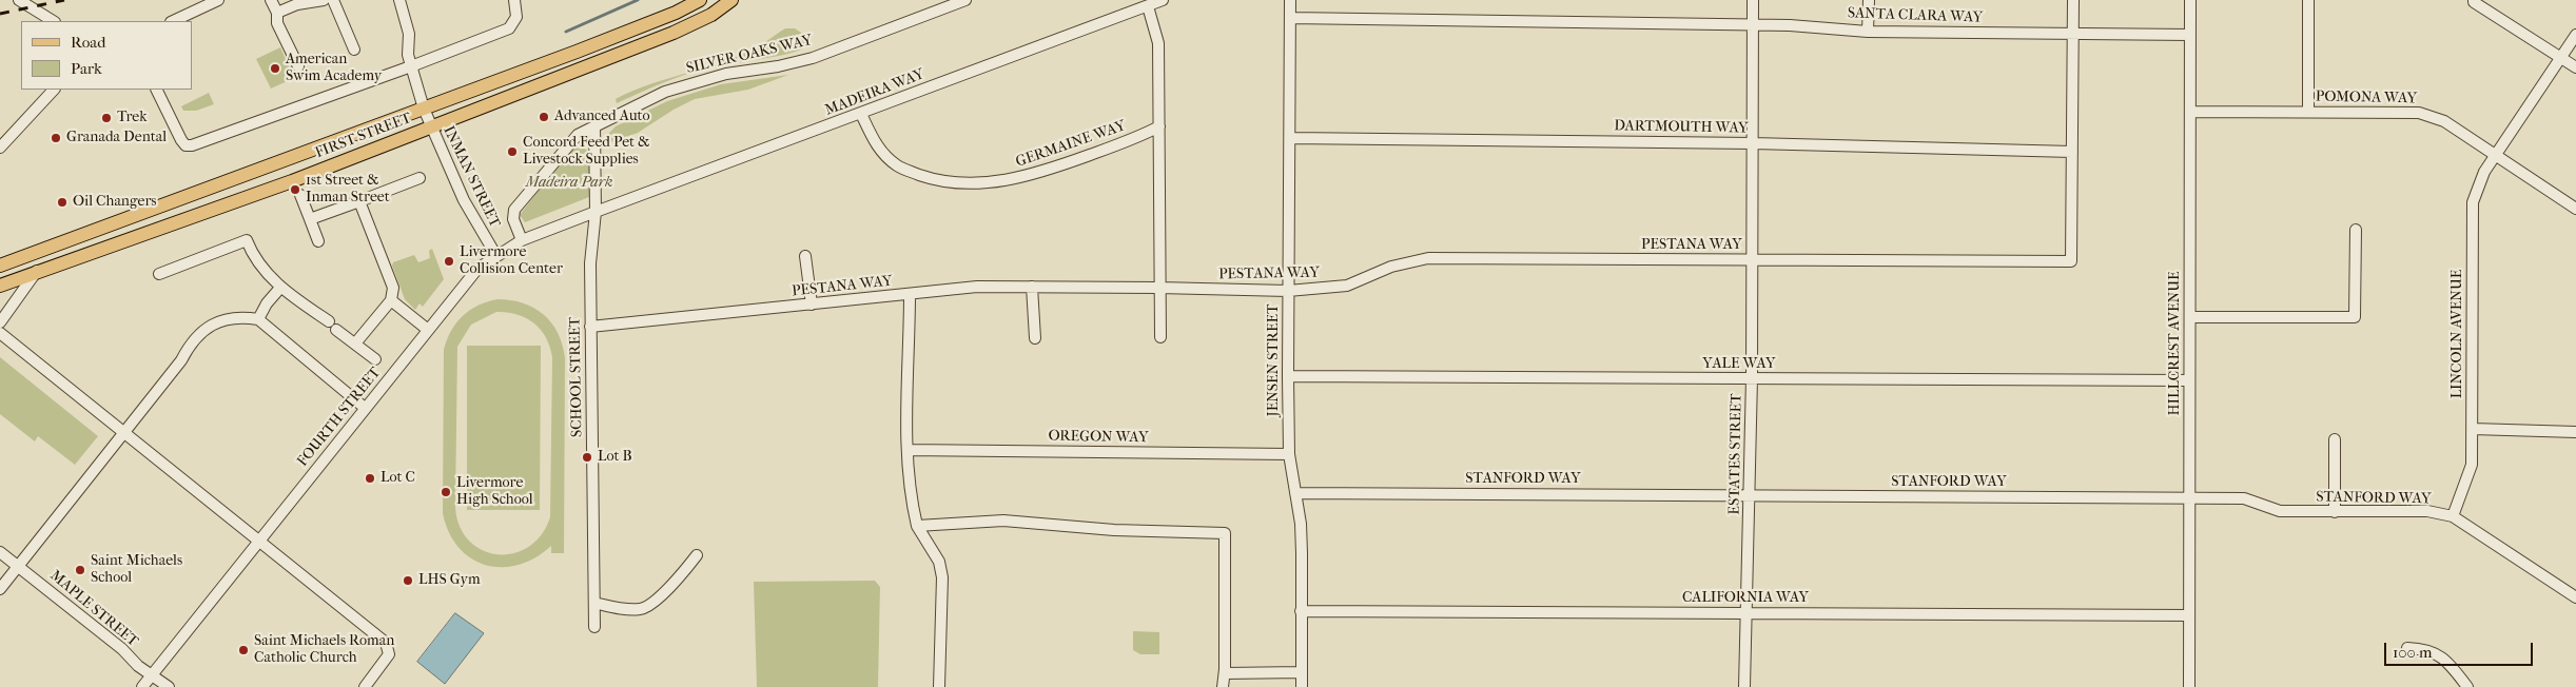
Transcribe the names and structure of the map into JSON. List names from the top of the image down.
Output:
{
  "streets": {
    "main road": ["FIRST STREET"],
    "street": [
      "SANTA CLARA WAY",
      "SILVER OAKS WAY",
      "MADEIRA WAY",
      "POMONA WAY",
      "DARTMOUTH WAY",
      "GERMAINE WAY",
      "INMAN STREET",
      "PESTANA WAY",
      "LINCOLN AVENUE",
      "HILLCREST AVENUE",
      "JENSEN STREET",
      "YALE WAY",
      "SCHOOL STREET",
      "FOURTH STREET",
      "OREGON WAY",
      "ESTATES STREET",
      "STANFORD WAY",
      "CALIFORNIA WAY",
      "MAPLE STREET"
    ]
  },
  "crossings": [
    ["SANTA CLARA WAY", "HILLCREST AVENUE"],
    ["SANTA CLARA WAY", "JENSEN STREET"],
    ["SANTA CLARA WAY", "ESTATES STREET"],
    ["SILVER OAKS WAY", "SCHOOL STREET"],
    ["SILVER OAKS WAY", "FOURTH STREET"],
    ["MADEIRA WAY", "GERMAINE WAY"],
    ["MADEIRA WAY", "SCHOOL STREET"],
    ["MADEIRA WAY", "FOURTH STREET"],
    ["POMONA WAY", "LINCOLN AVENUE"],
    ["POMONA WAY", "HILLCREST AVENUE"],
    ["DARTMOUTH WAY", "PESTANA WAY"],
    ["DARTMOUTH WAY", "JENSEN STREET"],
    ["DARTMOUTH WAY", "ESTATES STREET"],
    ["FIRST STREET", "INMAN STREET"],
    ["INMAN STREET", "FOURTH STREET"],
    ["PESTANA WAY", "JENSEN STREET"],
    ["PESTANA WAY", "SCHOOL STREET"],
    ["PESTANA WAY", "ESTATES STREET"],
    ["LINCOLN AVENUE", "STANFORD WAY"],
    ["HILLCREST AVENUE", "YALE WAY"],
    ["HILLCREST AVENUE", "STANFORD WAY"],
    ["HILLCREST AVENUE", "CALIFORNIA WAY"],
    ["JENSEN STREET", "YALE WAY"],
    ["JENSEN STREET", "OREGON WAY"],
    ["JENSEN STREET", "STANFORD WAY"],
    ["JENSEN STREET", "CALIFORNIA WAY"],
    ["YALE WAY", "ESTATES STREET"],
    ["SCHOOL STREET", "FOURTH STREET"],
    ["FOURTH STREET", "MAPLE STREET"],
    ["ESTATES STREET", "STANFORD WAY"],
    ["ESTATES STREET", "CALIFORNIA WAY"]
  ],
  "parks": ["Madeira Park"],
  "places": [
    "American Swim Academy",
    "Advanced Auto",
    "Trek",
    "Granada Dental",
    "Concord Feed Pet & Livestock Supplies",
    "1st Street & Inman Street",
    "Oil Changers",
    "Livermore Collision Center",
    "Lot B",
    "Lot C",
    "Livermore High School",
    "Saint Michaels School",
    "LHS Gym",
    "Saint Michaels Roman Catholic Church"
  ],
  "legend": ["Road", "Park"],
  "scale_bar": "100 m"
}
